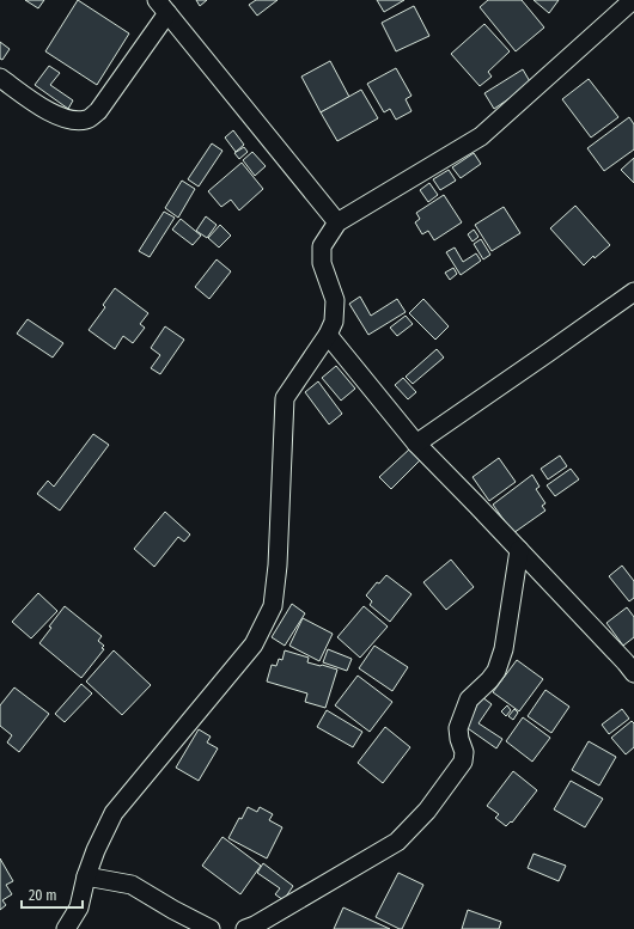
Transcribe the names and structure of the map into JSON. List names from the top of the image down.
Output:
{
  "scale_bar": "20 m"
}
